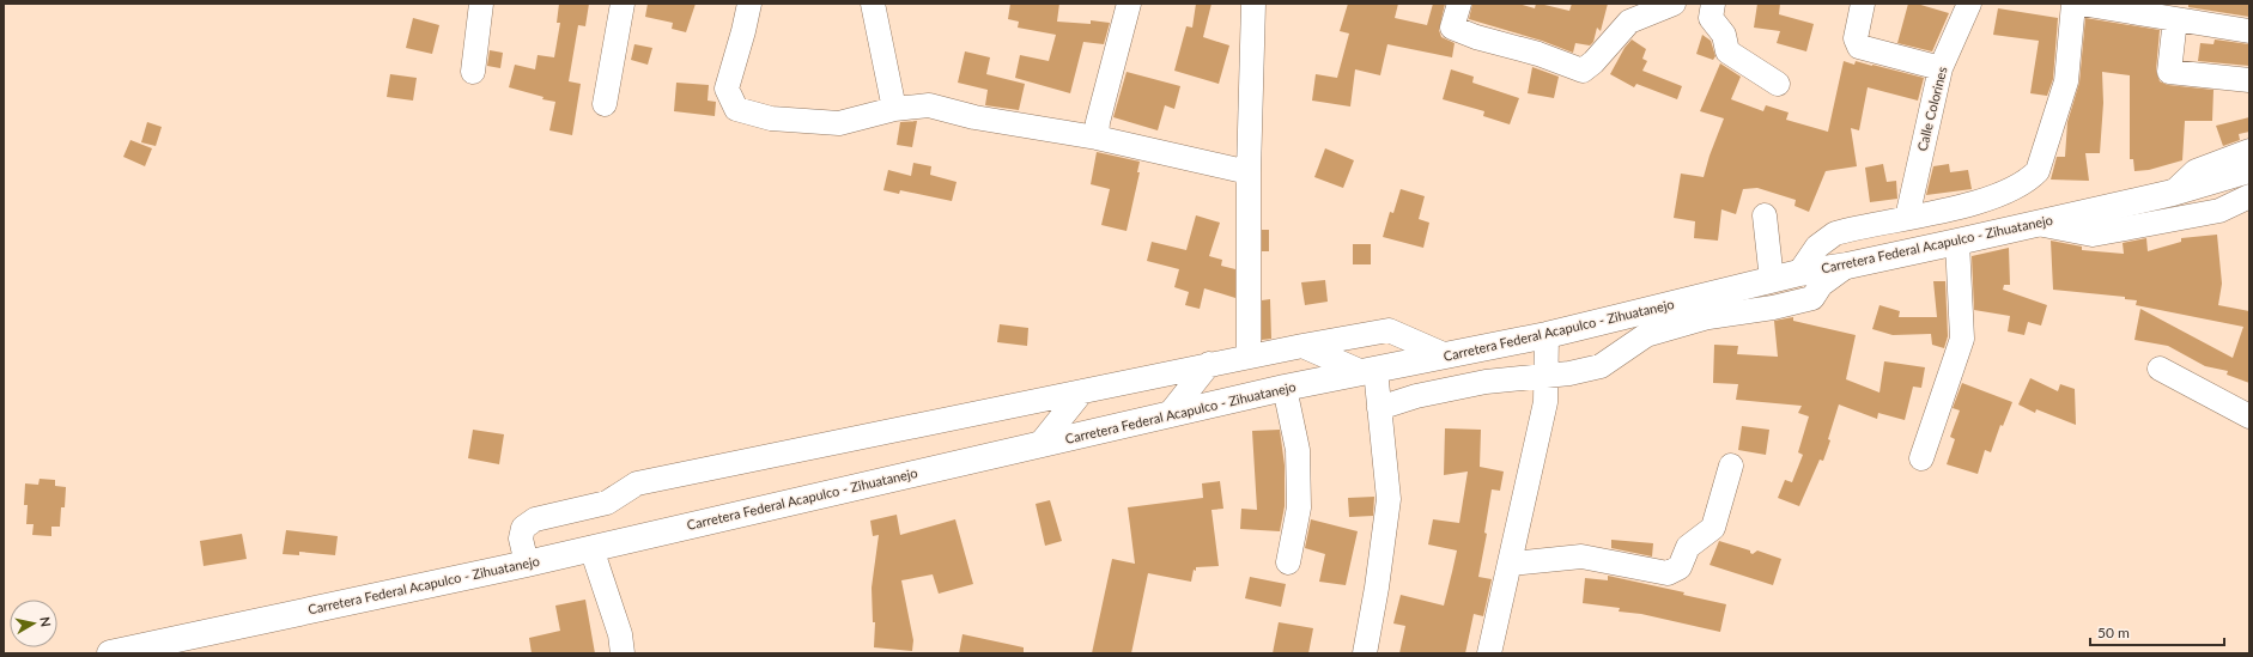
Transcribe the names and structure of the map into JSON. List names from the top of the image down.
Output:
{
  "streets": {
    "main road": ["Carretera Federal Acapulco - Zihuatanejo"],
    "street": ["Calle Colorines"]
  },
  "scale_bar": "50 m",
  "north": "right"
}
